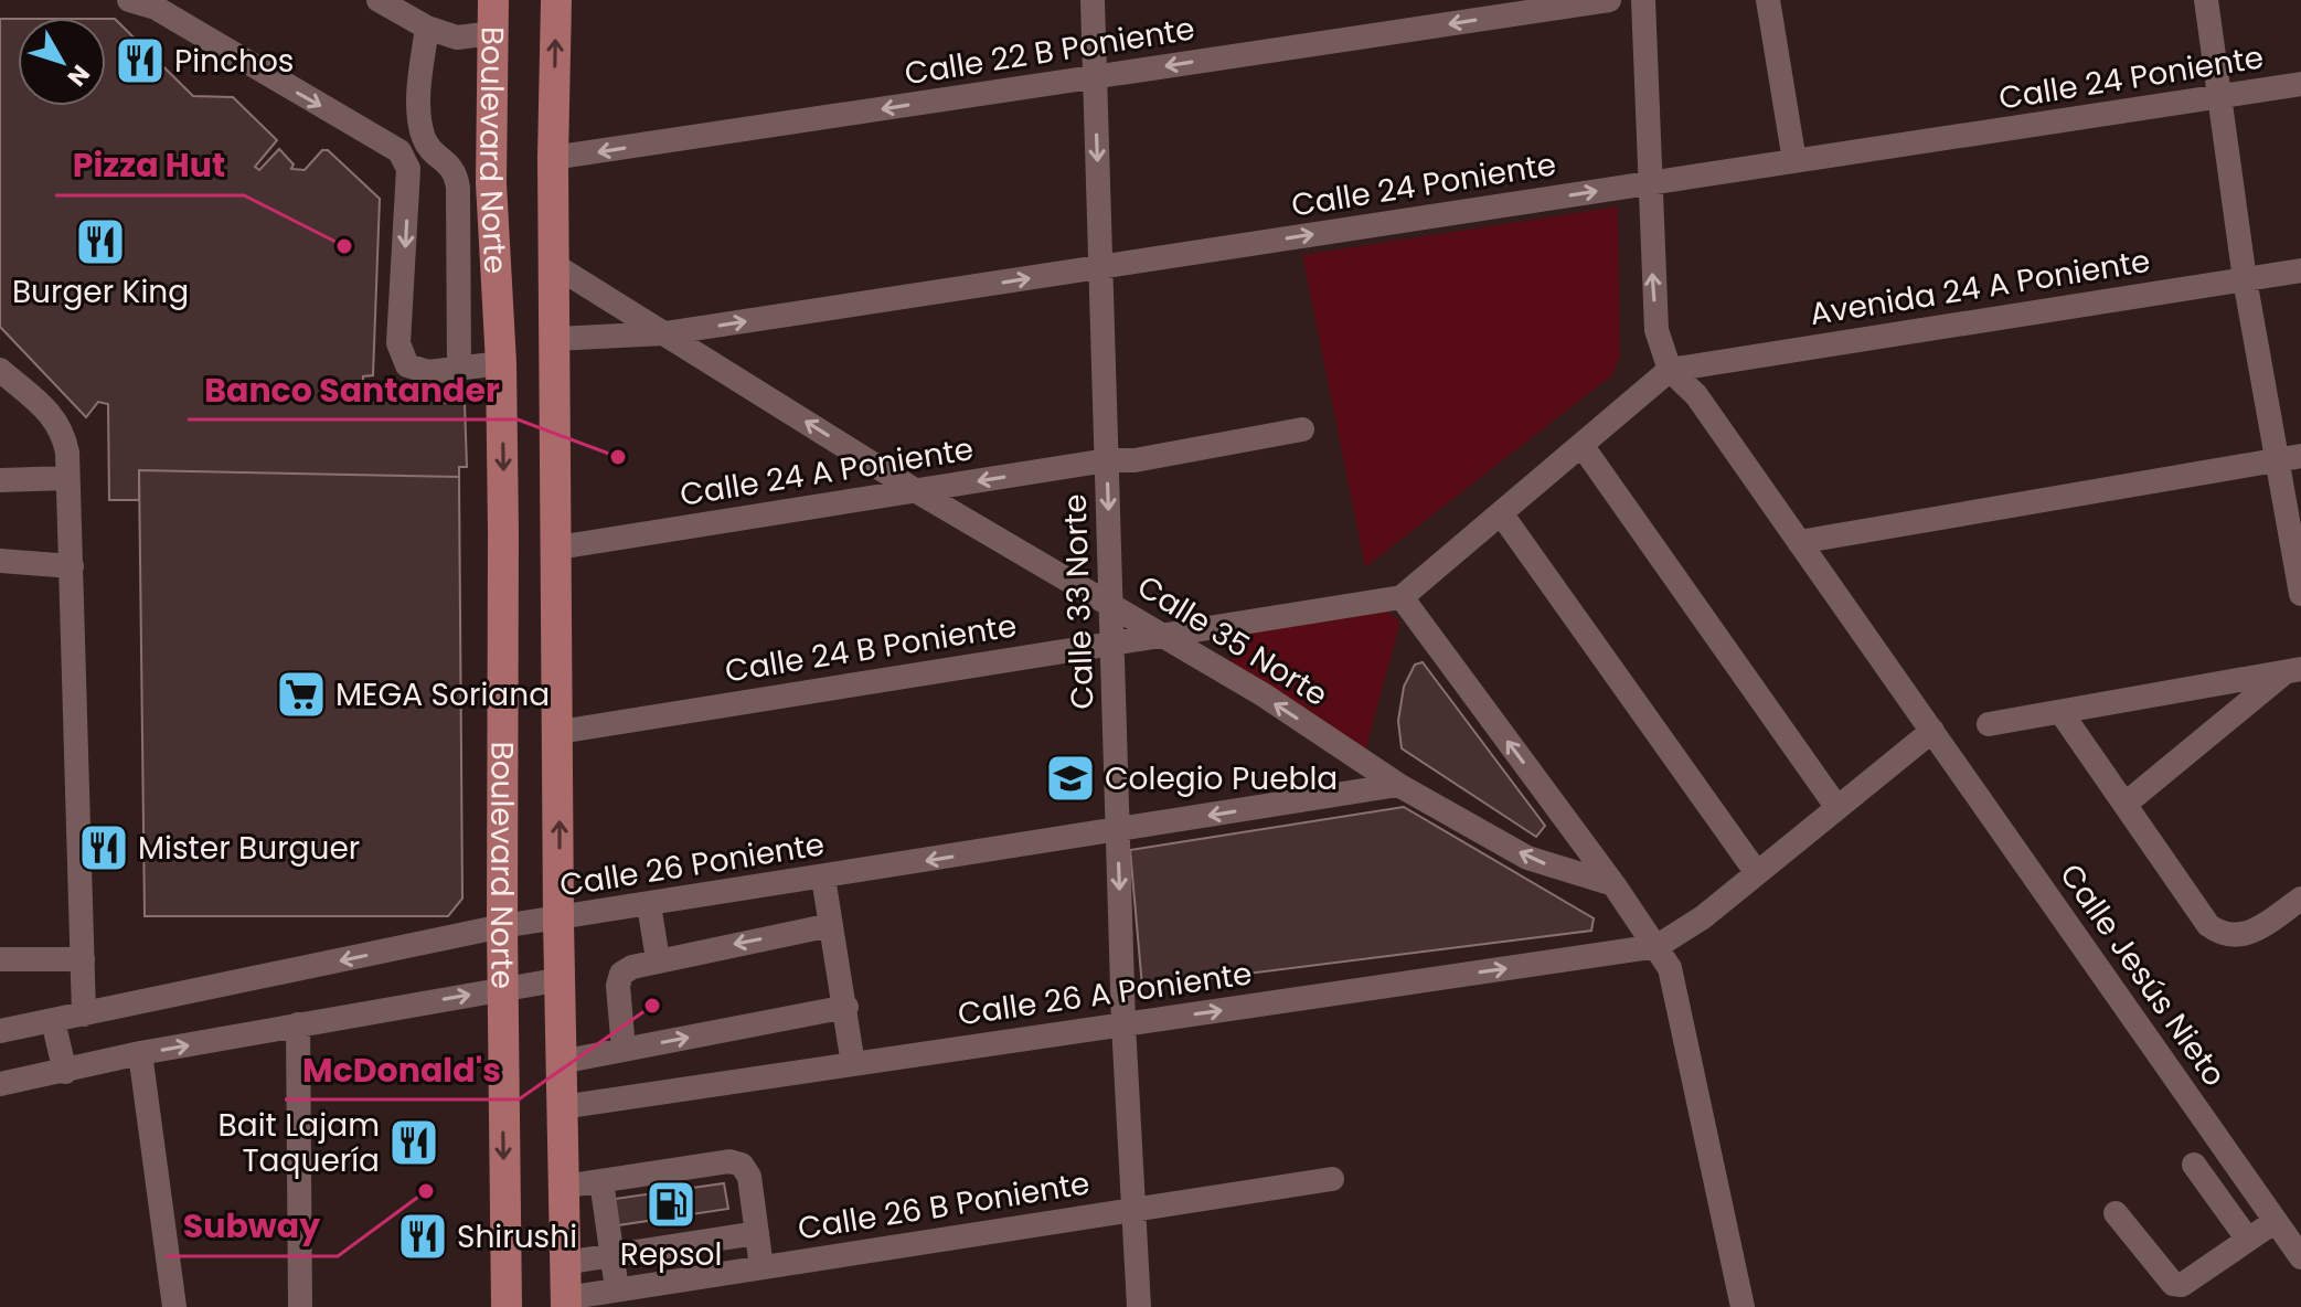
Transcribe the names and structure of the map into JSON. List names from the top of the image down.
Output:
{
  "streets": {
    "main road": ["Boulevard Norte"],
    "street": [
      "Calle 22 B Poniente",
      "Calle 24 Poniente",
      "Avenida 24 A Poniente",
      "Calle 24 A Poniente",
      "Calle 33 Norte",
      "Calle 35 Norte",
      "Calle 24 B Poniente",
      "Calle 26 Poniente",
      "Calle Jesús Nieto",
      "Calle 26 A Poniente",
      "Calle 26 B Poniente"
    ]
  },
  "crossings": [
    ["Calle 22 B Poniente", "Boulevard Norte"],
    ["Calle 22 B Poniente", "Calle 33 Norte"],
    ["Calle 24 Poniente", "Boulevard Norte"],
    ["Calle 24 Poniente", "Calle 33 Norte"],
    ["Calle 24 Poniente", "Calle 35 Norte"],
    ["Boulevard Norte", "Calle 24 A Poniente"],
    ["Boulevard Norte", "Calle 35 Norte"],
    ["Boulevard Norte", "Calle 24 B Poniente"],
    ["Boulevard Norte", "Calle 26 Poniente"],
    ["Boulevard Norte", "Calle 26 A Poniente"],
    ["Boulevard Norte", "Calle 26 B Poniente"],
    ["Avenida 24 A Poniente", "Calle Jesús Nieto"],
    ["Calle 24 A Poniente", "Calle 33 Norte"],
    ["Calle 24 A Poniente", "Calle 35 Norte"],
    ["Calle 33 Norte", "Calle 35 Norte"],
    ["Calle 33 Norte", "Calle 24 B Poniente"],
    ["Calle 33 Norte", "Calle 26 Poniente"],
    ["Calle 33 Norte", "Calle 26 A Poniente"],
    ["Calle 33 Norte", "Calle 26 B Poniente"],
    ["Calle 35 Norte", "Calle 24 B Poniente"],
    ["Calle 35 Norte", "Calle 26 Poniente"]
  ],
  "one_way": [
    "Calle 22 B Poniente",
    "Calle 24 Poniente",
    "Calle 33 Norte",
    "Calle 26 A Poniente"
  ],
  "places": {
    "restaurant": [
      "Pinchos",
      "Burger King",
      "Mister Burguer",
      "Bait Lajam Taquería",
      "Shirushi"
    ],
    "other": [
      "Pizza Hut",
      "Banco Santander",
      "McDonald's",
      "Subway"
    ],
    "supermarket": ["MEGA Soriana"],
    "school or university": ["Colegio Puebla"],
    "fuel station": ["Repsol"]
  },
  "north": "bottom right"
}
